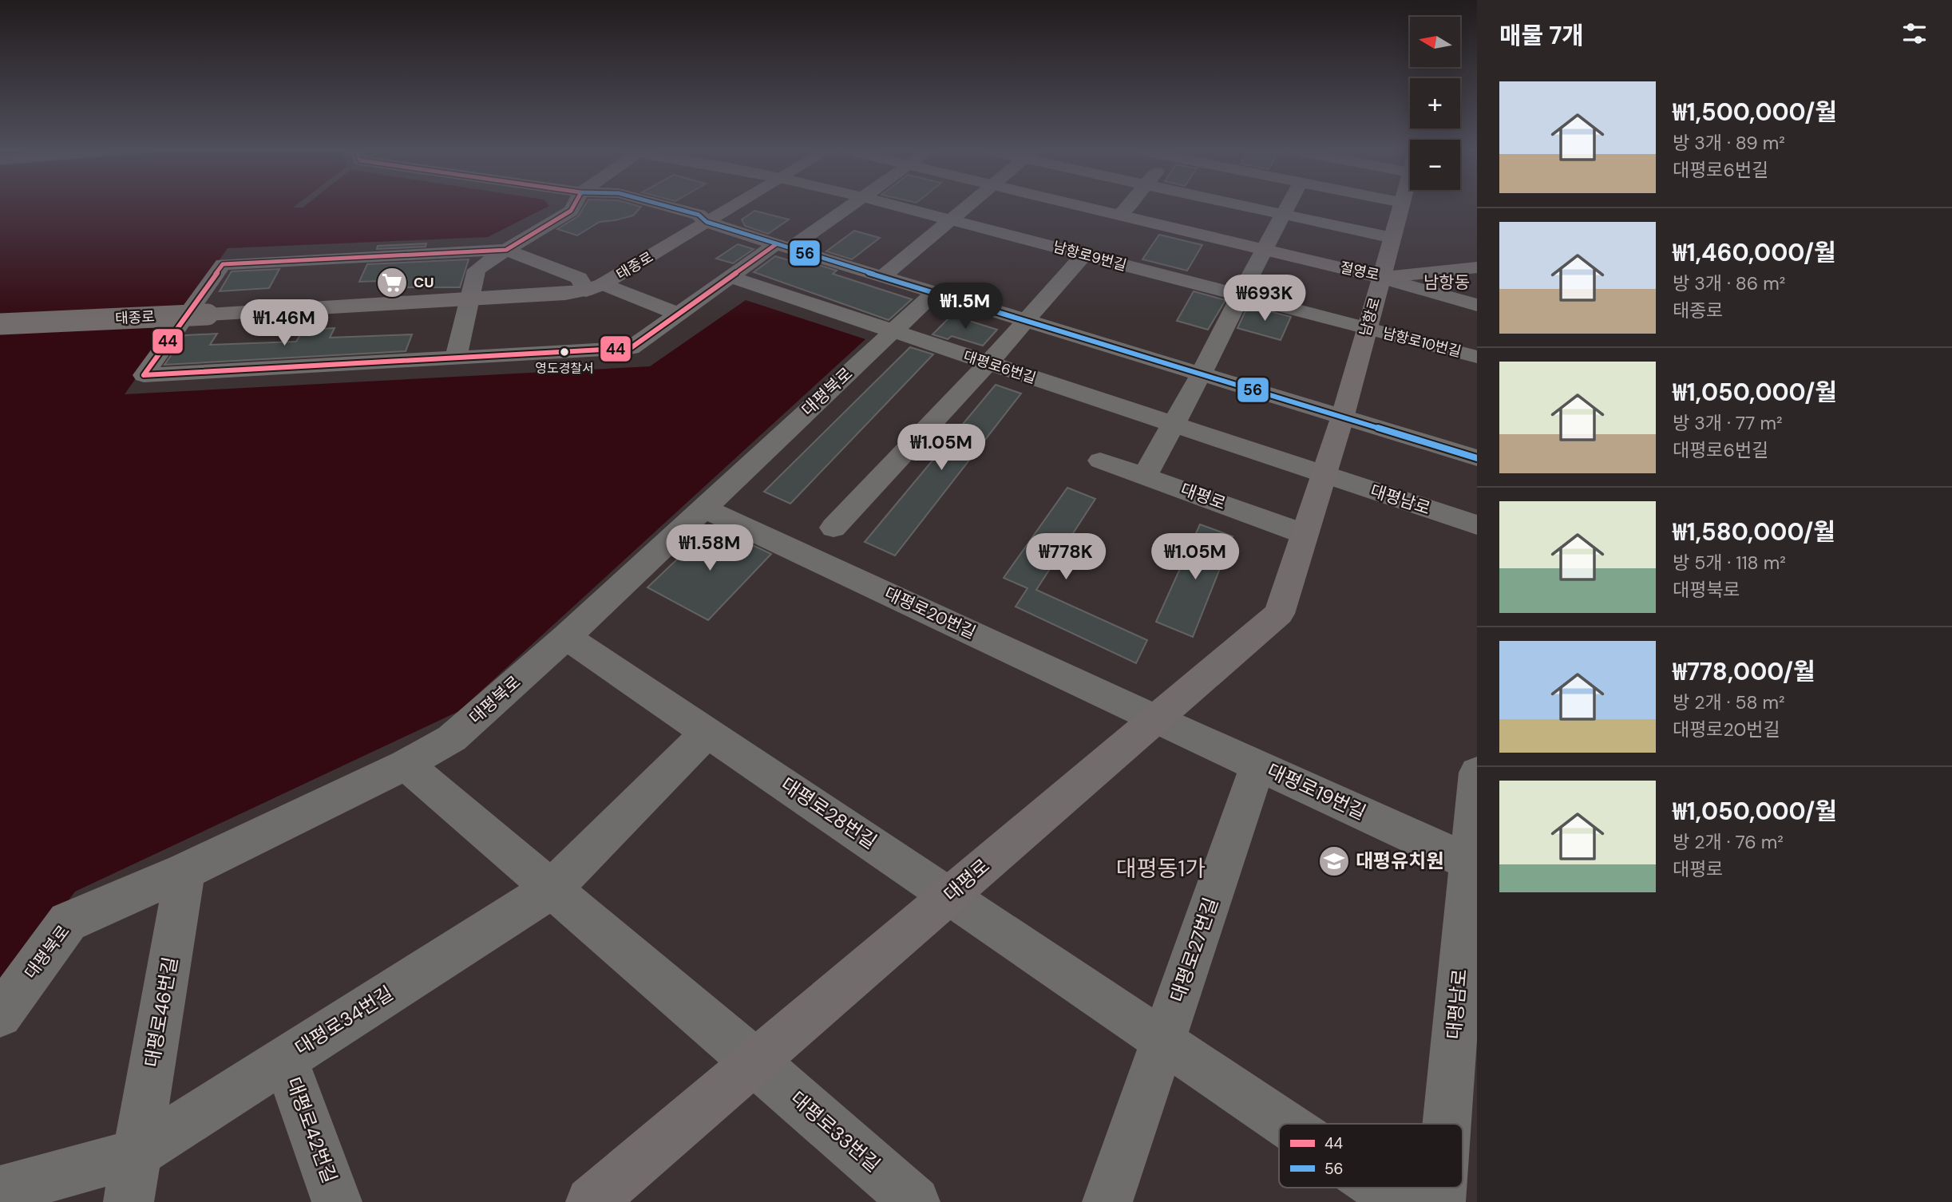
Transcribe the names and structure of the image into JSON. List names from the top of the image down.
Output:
{
  "streets": {
    "main road": [
      "태종로",
      "절영로",
      "남항로",
      "대평로"
    ],
    "street": [
      "남항로9번길",
      "남항로10번길",
      "대평로6번길",
      "대평북로",
      "대평남로",
      "대평로20번길",
      "대평로19번길",
      "대평로28번길",
      "대평로27번길",
      "대평로46번길",
      "대평로34번길",
      "대평로42번길",
      "대평로33번길"
    ]
  },
  "crossings": [
    ["남항로9번길", "남항로"],
    ["남항로9번길", "남항로10번길"],
    ["절영로", "남항로"],
    ["남항로", "남항로10번길"],
    ["남항로", "대평로"],
    ["대평로6번길", "대평북로"],
    ["대평로6번길", "대평로"],
    ["대평로6번길", "대평남로"],
    ["대평북로", "대평로20번길"],
    ["대평북로", "대평로28번길"],
    ["대평북로", "대평로46번길"],
    ["대평로", "대평남로"],
    ["대평로", "대평로20번길"],
    ["대평로", "대평로19번길"],
    ["대평로", "대평로28번길"],
    ["대평로", "대평로33번길"],
    ["대평남로", "대평로19번길"],
    ["대평로20번길", "대평로19번길"],
    ["대평로19번길", "대평로27번길"],
    ["대평로46번길", "대평로34번길"],
    ["대평로34번길", "대평로42번길"]
  ],
  "districts": ["남항동", "대평동1가"],
  "places": {
    "supermarket": ["CU"],
    "other": ["영도경찰서"],
    "school or university": ["대평유치원"]
  },
  "lines": ["transit line 44", "transit line 56"],
  "legend": ["44", "56"],
  "north": "left",
  "page": {
    "heading": "매물 7개",
    "map_buttons": ["+", "−"],
    "list": [
      {
        "name": "₩1,500,000/월",
        "note": "방 3개 · 89 m² · 대평로6번길"
      },
      {
        "name": "₩1,460,000/월",
        "note": "방 3개 · 86 m² · 태종로"
      },
      {
        "name": "₩1,050,000/월",
        "note": "방 3개 · 77 m² · 대평로6번길"
      },
      {
        "name": "₩1,580,000/월",
        "note": "방 5개 · 118 m² · 대평북로"
      },
      {
        "name": "₩778,000/월",
        "note": "방 2개 · 58 m² · 대평로20번길"
      },
      {
        "name": "₩1,050,000/월",
        "note": "방 2개 · 76 m² · 대평로"
      }
    ],
    "price": [
      "₩693K",
      "₩1.5M",
      "₩1.46M",
      "₩1.05M",
      "₩1.58M",
      "₩778K",
      "₩1.05M"
    ]
  }
}
